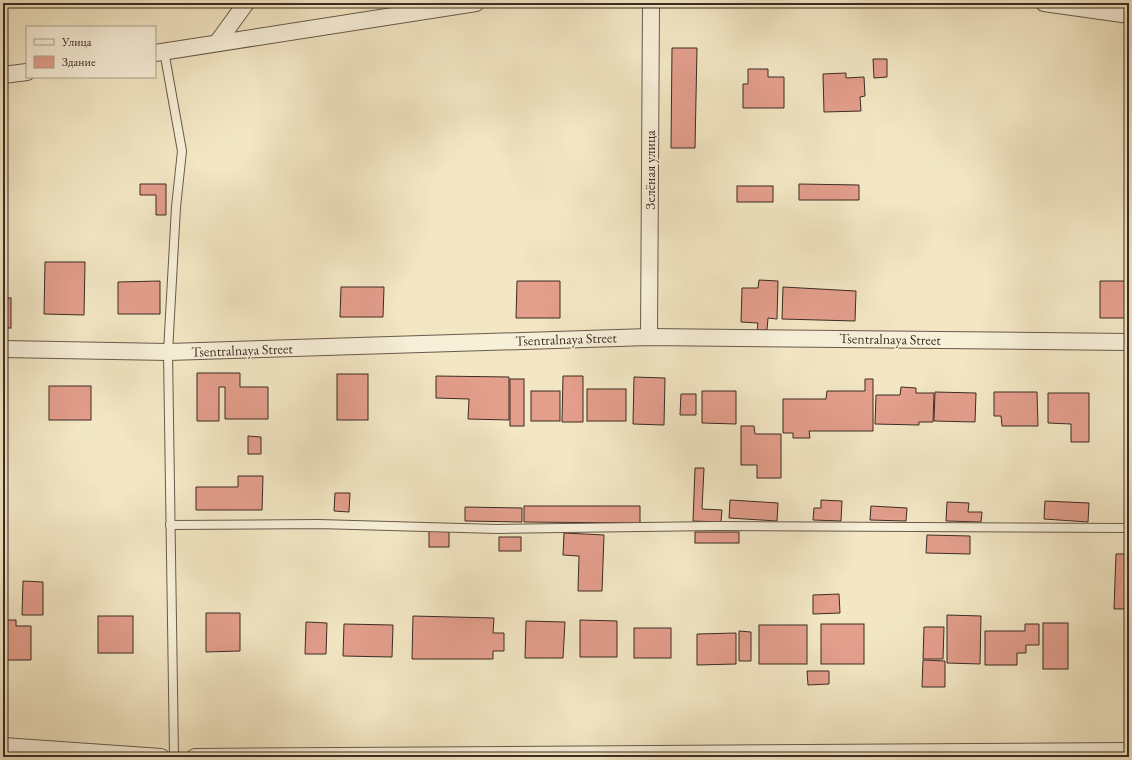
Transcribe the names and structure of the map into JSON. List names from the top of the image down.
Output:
{
  "streets": {
    "street": ["Зелёная улица", "Tsentralnaya Street"]
  },
  "crossings": [
    ["Зелёная улица", "Tsentralnaya Street"]
  ],
  "legend": ["Улица", "Здание"]
}
